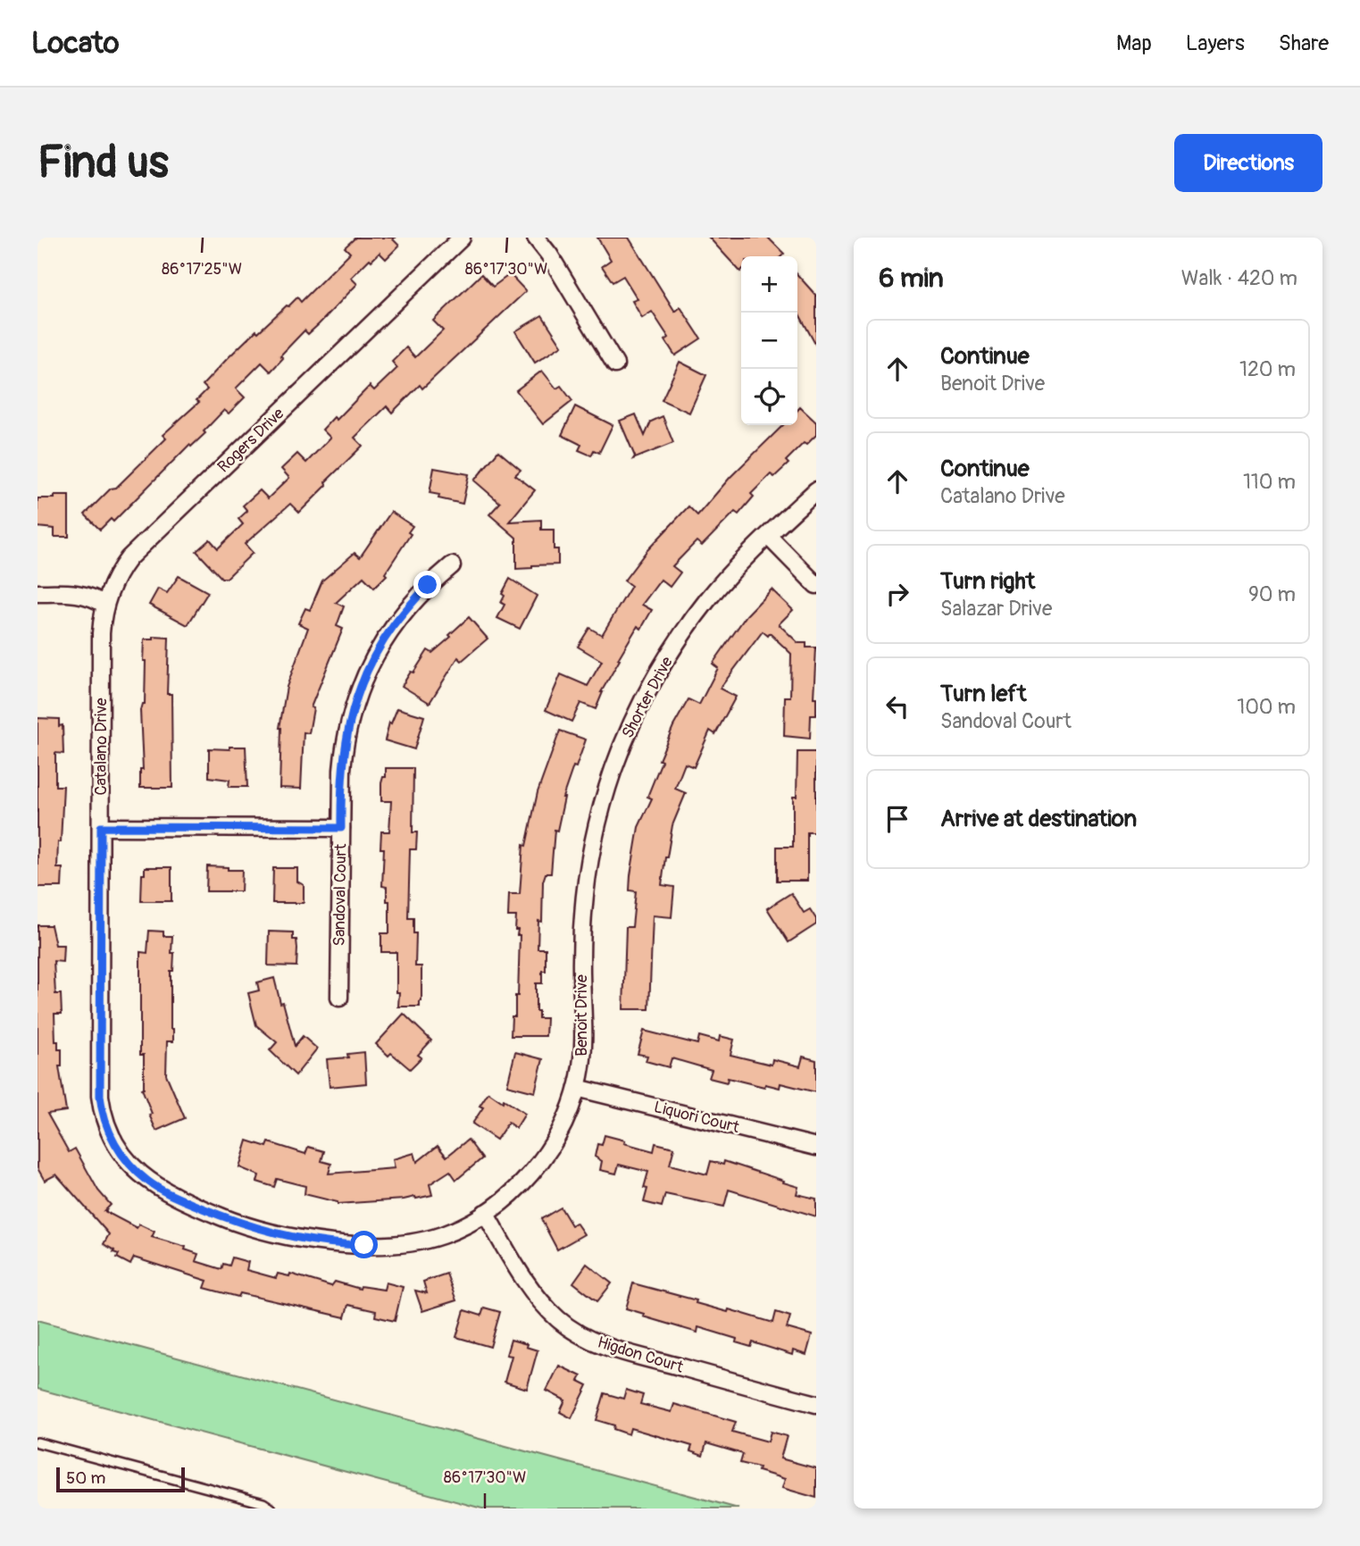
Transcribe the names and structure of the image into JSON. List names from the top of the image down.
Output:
{
  "streets": {
    "street": [
      "Rogers Drive",
      "Shorter Drive",
      "Catalano Drive",
      "Sandoval Court",
      "Benoit Drive",
      "Liquori Court",
      "Higdon Court"
    ]
  },
  "crossings": [
    ["Rogers Drive", "Catalano Drive"],
    ["Shorter Drive", "Benoit Drive"],
    ["Catalano Drive", "Benoit Drive"],
    ["Benoit Drive", "Liquori Court"],
    ["Benoit Drive", "Higdon Court"]
  ],
  "scale_bar": "50 m",
  "page": {
    "header": "Locato",
    "nav": ["Map", "Layers", "Share"],
    "buttons": "Directions",
    "title": "Find us",
    "heading": ["6 min", "Walk · 420 m"],
    "map_buttons": ["+", "−"],
    "list": [
      ["Continue", "Benoit Drive", "120 m"],
      ["Continue", "Catalano Drive", "110 m"],
      ["Turn right", "Salazar Drive", "90 m"],
      ["Turn left", "Sandoval Court", "100 m"],
      "Arrive at destination"
    ],
    "scale": "50 m"
  },
  "coordinates": ["86°17'25\"W", "86°17'30\"W"]
}
